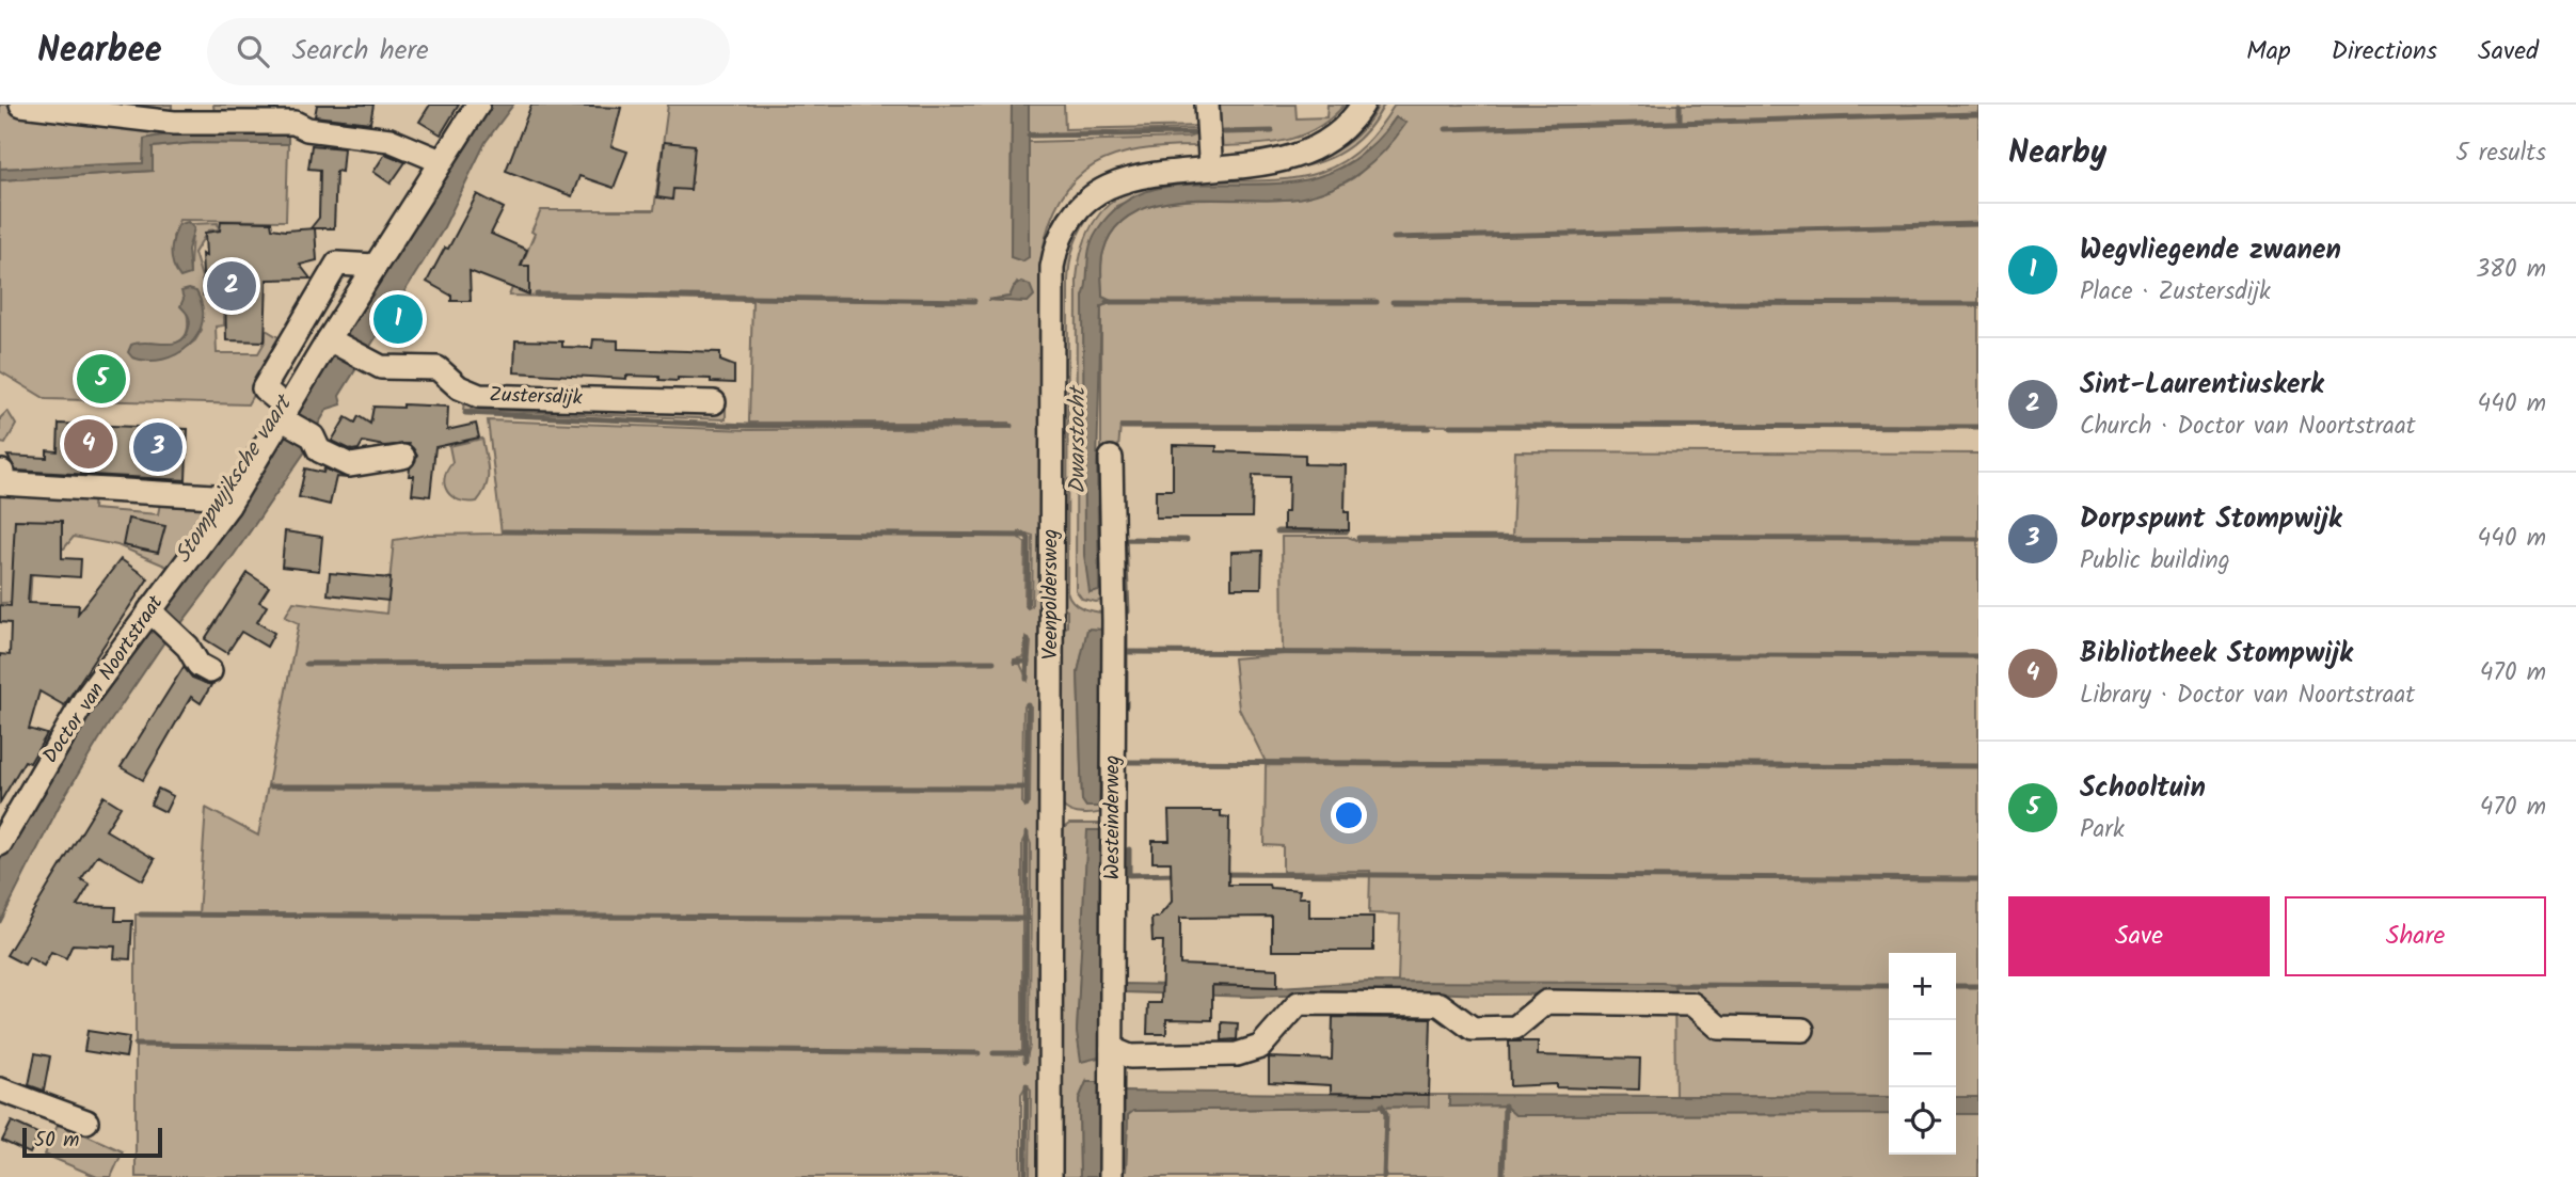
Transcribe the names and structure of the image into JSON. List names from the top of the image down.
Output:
{
  "streets": {
    "street": [
      "Zustersdijk",
      "Veenpoldersweg",
      "Doctor van Noortstraat",
      "Westeinderweg"
    ]
  },
  "crossings": [
    ["Zustersdijk", "Doctor van Noortstraat"]
  ],
  "water": ["Dwarstocht", "Stompwijksche vaart"],
  "scale_bar": "50 m",
  "page": {
    "header": "Nearbee",
    "search": "Search here",
    "nav": ["Map", "Directions", "Saved"],
    "heading": ["Nearby", "5 results"],
    "list": [
      {
        "mark": "1",
        "name": "Wegvliegende zwanen",
        "note": "Place · Zustersdijk",
        "value": "380 m"
      },
      {
        "mark": "2",
        "name": "Sint-Laurentiuskerk",
        "note": "Church · Doctor van Noortstraat",
        "value": "440 m"
      },
      {
        "mark": "3",
        "name": "Dorpspunt Stompwijk",
        "note": "Public building",
        "value": "440 m"
      },
      {
        "mark": "4",
        "name": "Bibliotheek Stompwijk",
        "note": "Library · Doctor van Noortstraat",
        "value": "470 m"
      },
      {
        "mark": "5",
        "name": "Schooltuin",
        "note": "Park",
        "value": "470 m"
      }
    ],
    "pins": [
      "2",
      "1",
      "5",
      "4",
      "3"
    ],
    "buttons": ["Save", "Share"],
    "map_buttons": ["+", "−"],
    "scale": "50 m"
  }
}
